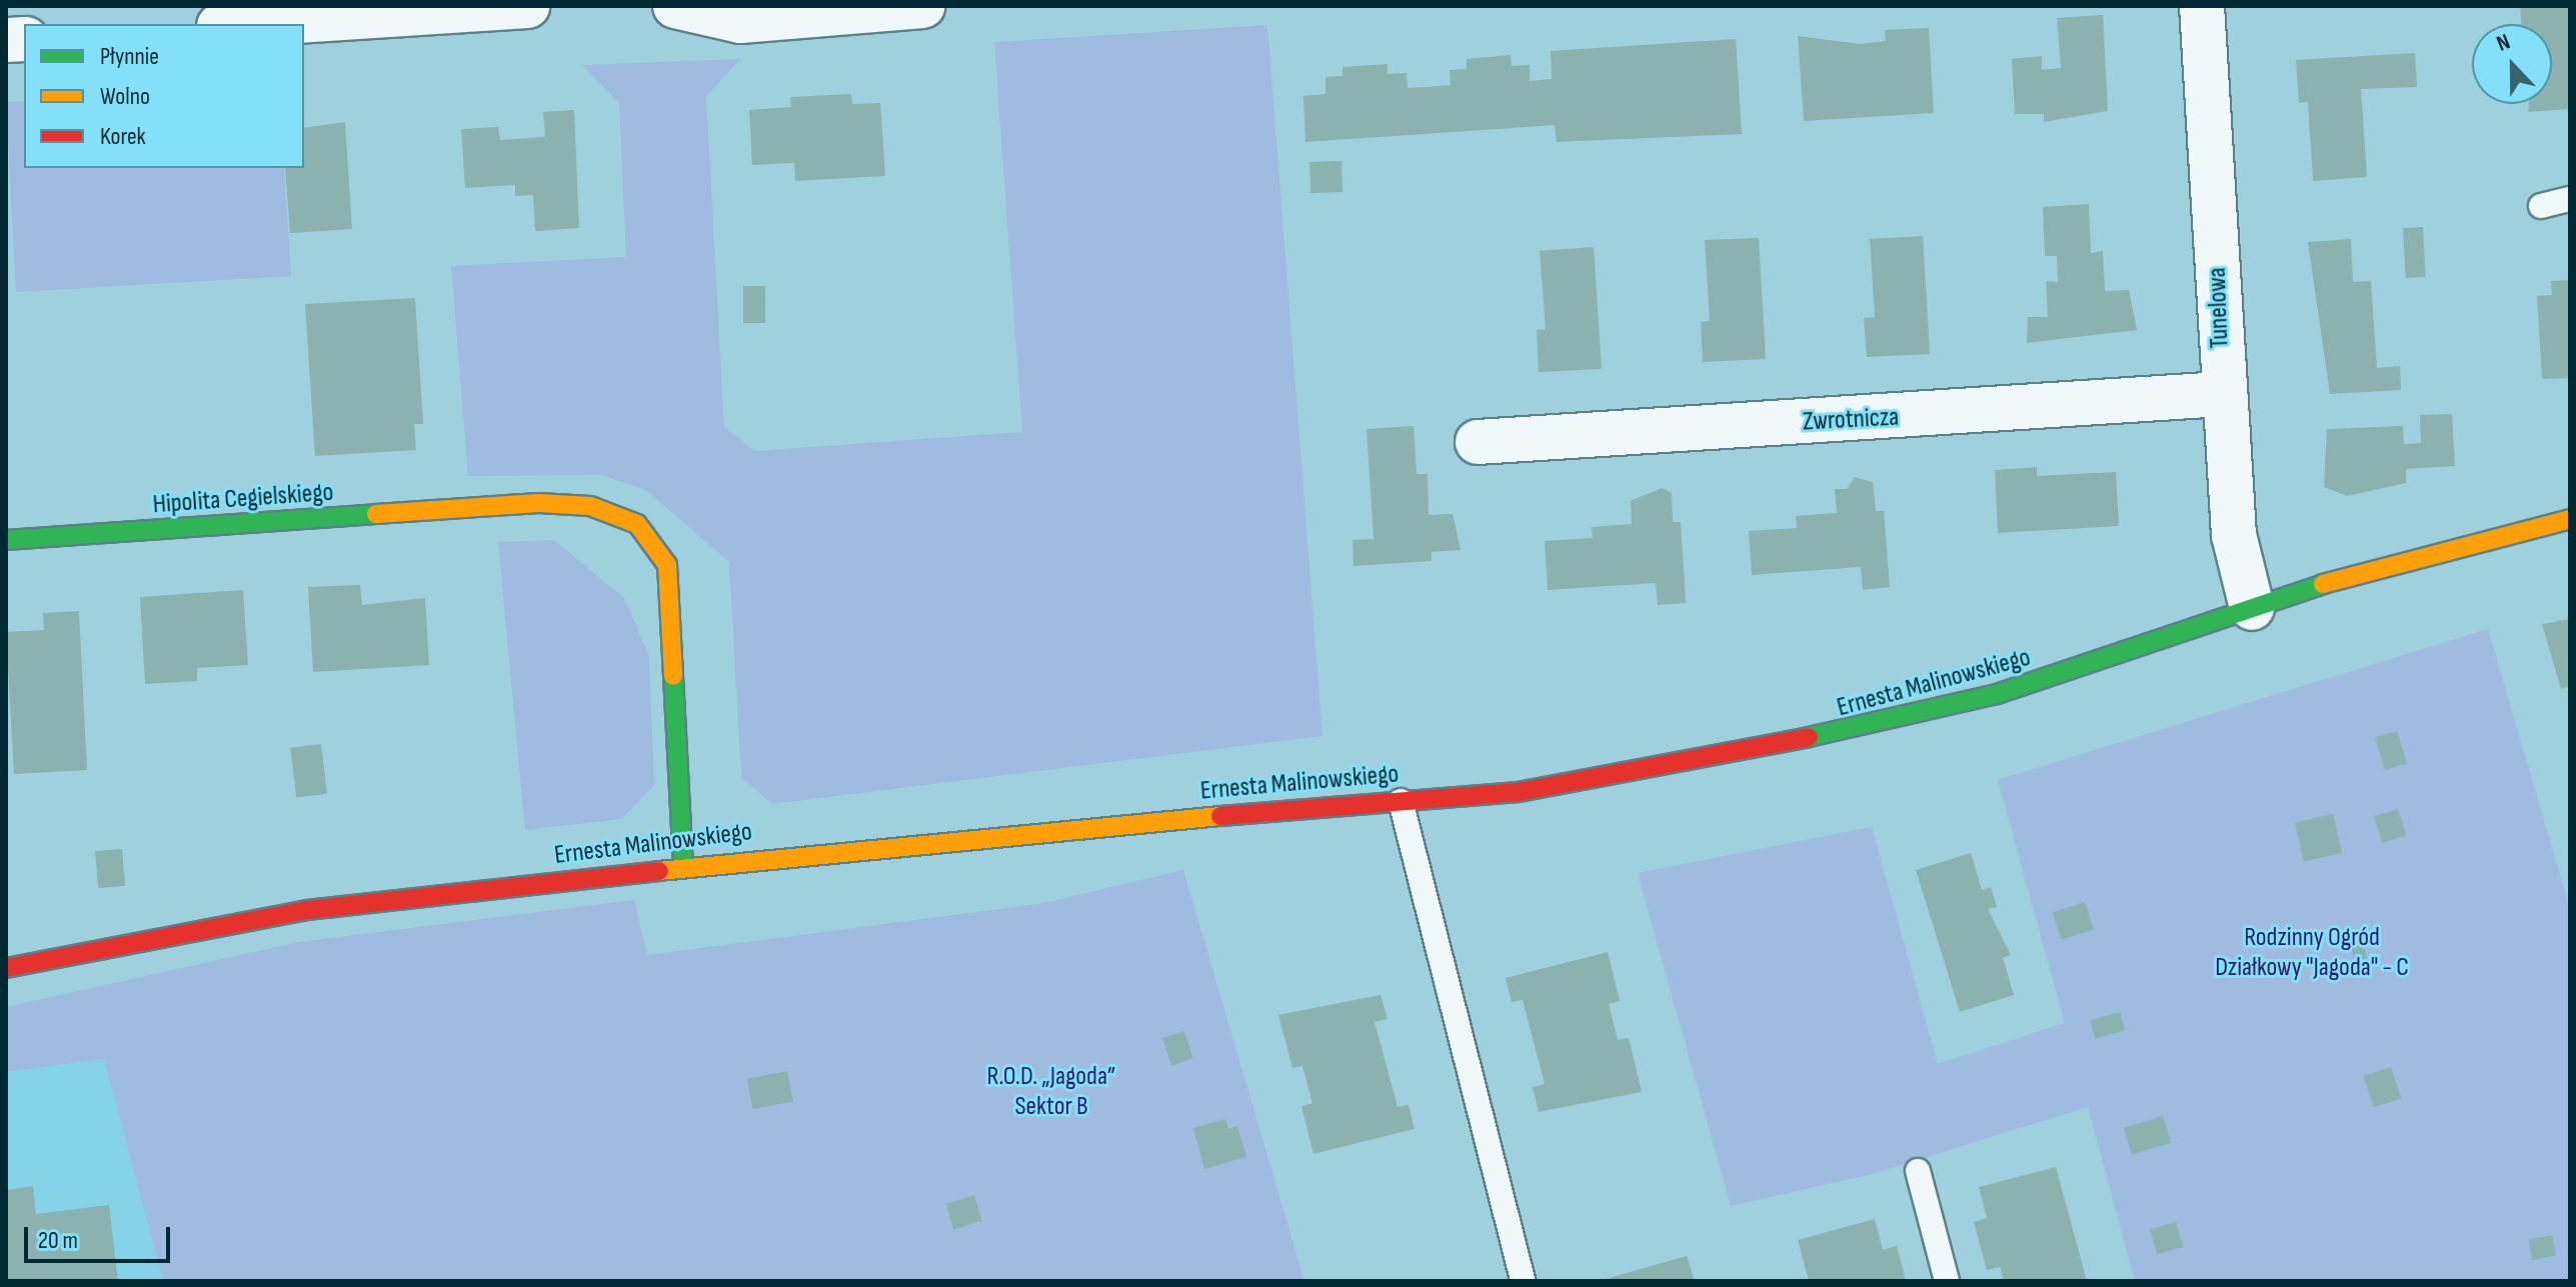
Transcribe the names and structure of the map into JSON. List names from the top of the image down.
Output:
{
  "streets": {
    "street": [
      "Tunelowa",
      "Zwrotnicza",
      "Hipolita Cegielskiego",
      "Ernesta Malinowskiego"
    ]
  },
  "crossings": [
    ["Tunelowa", "Zwrotnicza"],
    ["Tunelowa", "Ernesta Malinowskiego"],
    ["Hipolita Cegielskiego", "Ernesta Malinowskiego"]
  ],
  "parks": ["Rodzinny Ogród Działkowy \"Jagoda\" - C", "R.O.D. „Jagoda” Sektor B"],
  "legend": ["Płynnie", "Wolno", "Korek"],
  "scale_bar": "20 m",
  "north": "top"
}
